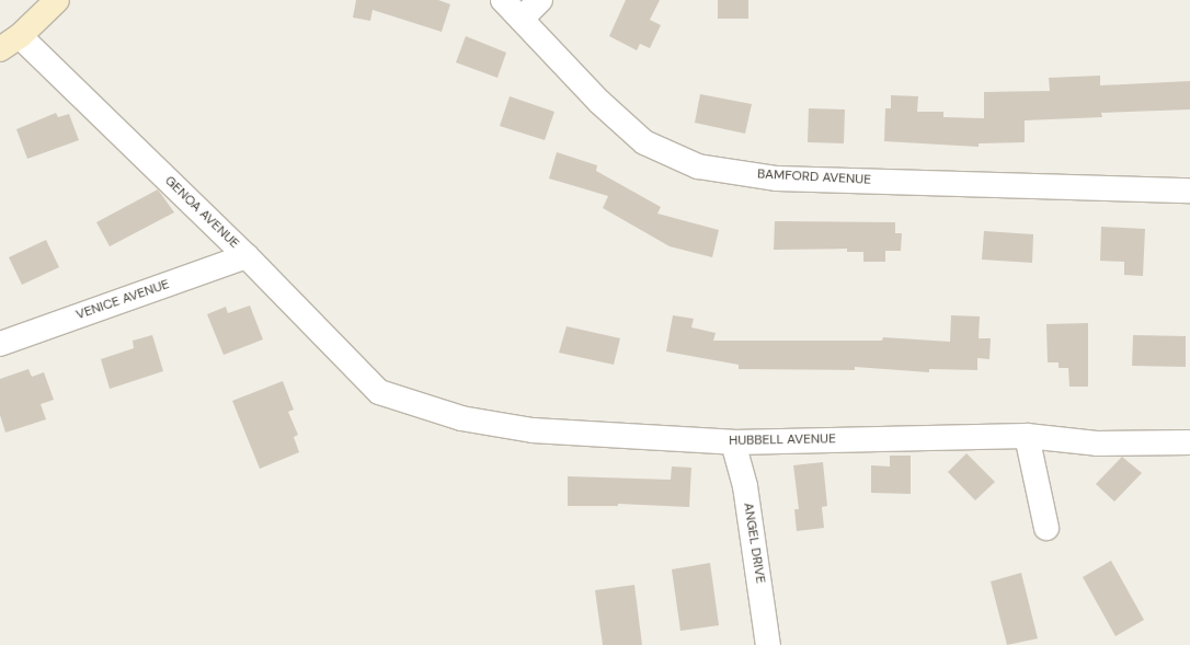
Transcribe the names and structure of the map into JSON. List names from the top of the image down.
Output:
{
  "streets": {
    "street": [
      "BAMFORD AVENUE",
      "GENOA AVENUE",
      "VENICE AVENUE",
      "HUBBELL AVENUE",
      "ANGEL DRIVE"
    ]
  },
  "crossings": [
    ["GENOA AVENUE", "VENICE AVENUE"],
    ["GENOA AVENUE", "HUBBELL AVENUE"],
    ["HUBBELL AVENUE", "ANGEL DRIVE"]
  ]
}
